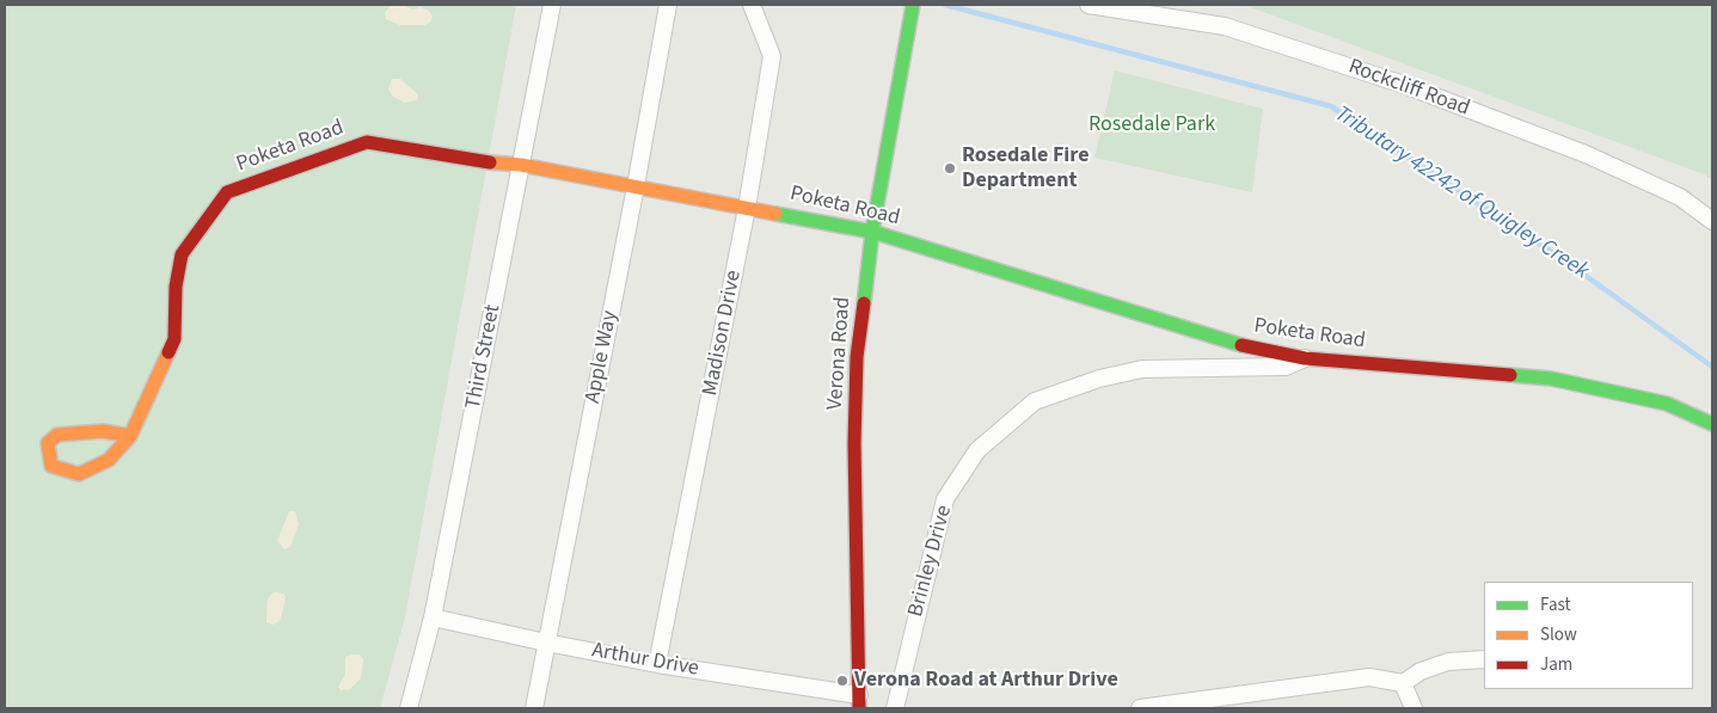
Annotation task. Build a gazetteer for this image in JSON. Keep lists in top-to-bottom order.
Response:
{
  "streets": {
    "street": [
      "Rockcliff Road",
      "Poketa Road",
      "Madison Drive",
      "Verona Road",
      "Third Street",
      "Apple Way",
      "Brinley Drive",
      "Arthur Drive"
    ]
  },
  "crossings": [
    ["Poketa Road", "Madison Drive"],
    ["Poketa Road", "Verona Road"],
    ["Poketa Road", "Third Street"],
    ["Poketa Road", "Apple Way"],
    ["Poketa Road", "Brinley Drive"],
    ["Madison Drive", "Arthur Drive"],
    ["Verona Road", "Arthur Drive"],
    ["Third Street", "Arthur Drive"],
    ["Apple Way", "Arthur Drive"]
  ],
  "water": ["Tributary 42242 of Quigley Creek"],
  "parks": ["Rosedale Park"],
  "places": ["Rosedale Fire Department", "Verona Road at Arthur Drive"],
  "legend": ["Fast", "Slow", "Jam"]
}
